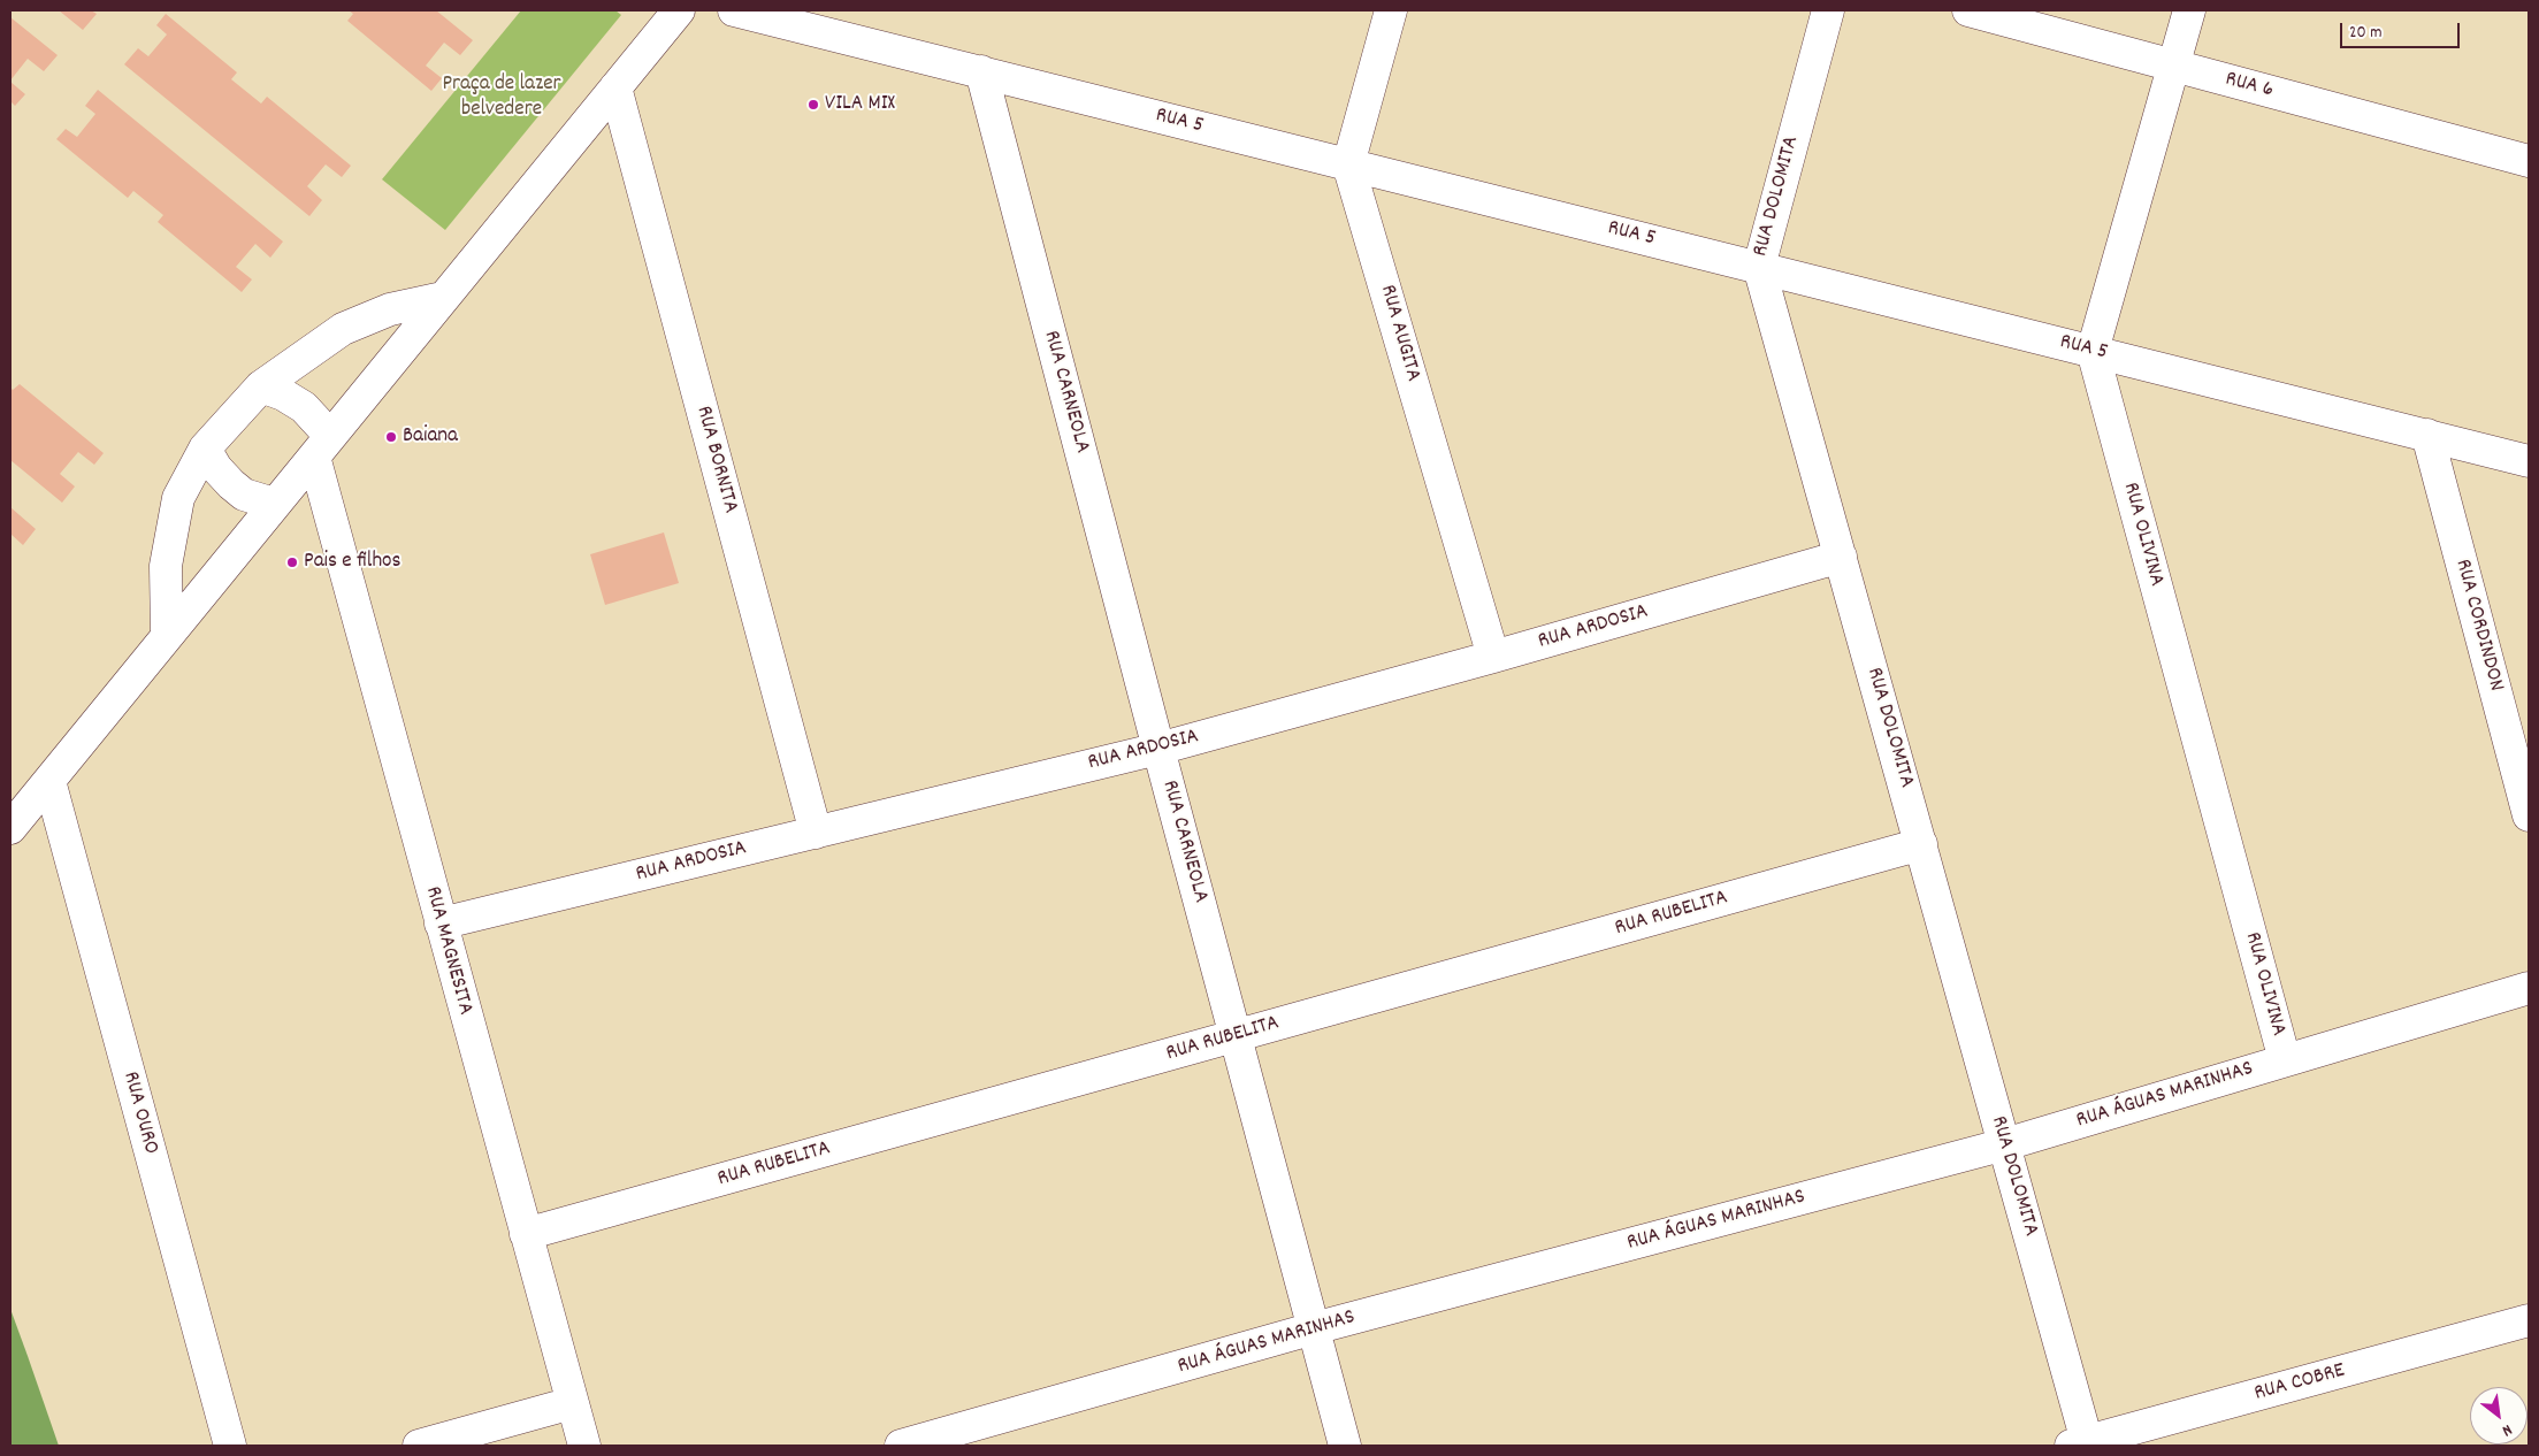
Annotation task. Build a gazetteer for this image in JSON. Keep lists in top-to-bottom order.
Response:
{
  "streets": {
    "street": [
      "RUA 6",
      "RUA 5",
      "RUA DOLOMITA",
      "RUA AUGITA",
      "RUA CARNEOLA",
      "RUA BORNITA",
      "RUA OLIVINA",
      "RUA CORDINDON",
      "RUA ARDOSIA",
      "RUA RUBELITA",
      "RUA MAGNESITA",
      "RUA ÁGUAS MARINHAS",
      "RUA OURO",
      "RUA COBRE"
    ]
  },
  "crossings": [
    ["RUA 5", "RUA DOLOMITA"],
    ["RUA 5", "RUA AUGITA"],
    ["RUA 5", "RUA CARNEOLA"],
    ["RUA 5", "RUA OLIVINA"],
    ["RUA 5", "RUA CORDINDON"],
    ["RUA DOLOMITA", "RUA ARDOSIA"],
    ["RUA DOLOMITA", "RUA RUBELITA"],
    ["RUA DOLOMITA", "RUA ÁGUAS MARINHAS"],
    ["RUA DOLOMITA", "RUA COBRE"],
    ["RUA AUGITA", "RUA ARDOSIA"],
    ["RUA CARNEOLA", "RUA ARDOSIA"],
    ["RUA CARNEOLA", "RUA RUBELITA"],
    ["RUA CARNEOLA", "RUA ÁGUAS MARINHAS"],
    ["RUA BORNITA", "RUA ARDOSIA"],
    ["RUA OLIVINA", "RUA ÁGUAS MARINHAS"],
    ["RUA ARDOSIA", "RUA MAGNESITA"],
    ["RUA RUBELITA", "RUA MAGNESITA"]
  ],
  "parks": ["Praça de lazer belvedere"],
  "places": ["VILA MIX", "Baiana", "Pais e filhos"],
  "scale_bar": "20 m",
  "north": "bottom right"
}
